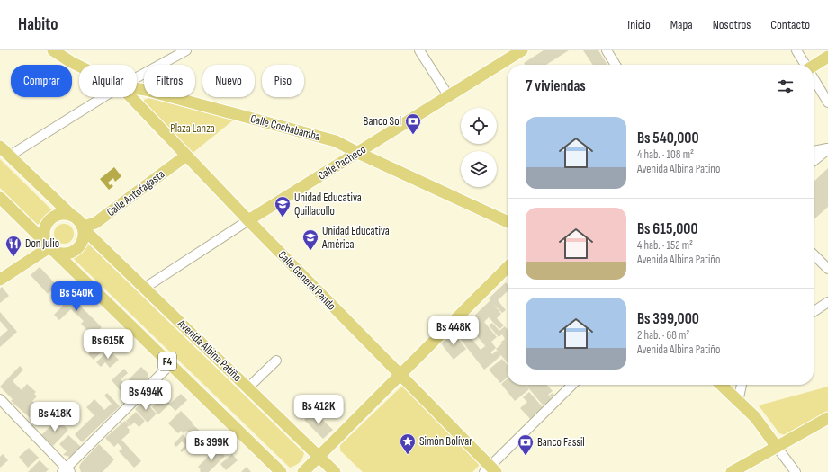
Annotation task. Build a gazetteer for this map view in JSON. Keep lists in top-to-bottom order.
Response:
{
  "streets": {
    "main road": [
      "Calle Cochabamba",
      "Calle Pacheco",
      "Calle Antofagasta",
      "Calle General Pando",
      "Avenida Albina Patiño",
      "F4"
    ]
  },
  "crossings": [
    ["Calle Cochabamba", "Calle Pacheco"],
    ["Calle Pacheco", "Calle General Pando"],
    ["Calle Pacheco", "Avenida Albina Patiño"],
    ["Calle Antofagasta", "Calle General Pando"],
    ["Calle Antofagasta", "Avenida Albina Patiño"],
    ["Calle Antofagasta", "F4"],
    ["Avenida Albina Patiño", "F4"]
  ],
  "parks": ["Plaza Lanza"],
  "places": {
    "bank": ["Banco Sol", "Banco Fassil"],
    "school or university": ["Unidad Educativa Quillacollo", "Unidad Educativa América"],
    "restaurant": ["Don Julio"],
    "place": ["Simón Bolívar"]
  },
  "page": {
    "header": "Habito",
    "nav": [
      "Inicio",
      "Mapa",
      "Nosotros",
      "Contacto"
    ],
    "chip": [
      "Comprar",
      "Alquilar",
      "Filtros",
      "Nuevo",
      "Piso"
    ],
    "heading": "7 viviendas",
    "list": [
      {
        "name": "Bs 540,000",
        "note": "4 hab. · 108 m² · Avenida Albina Patiño"
      },
      {
        "name": "Bs 615,000",
        "note": "4 hab. · 152 m² · Avenida Albina Patiño"
      },
      {
        "name": "Bs 399,000",
        "note": "2 hab. · 68 m² · Avenida Albina Patiño"
      }
    ],
    "price": [
      "Bs 540K",
      "Bs 448K",
      "Bs 615K",
      "Bs 494K",
      "Bs 412K",
      "Bs 418K",
      "Bs 399K"
    ]
  }
}
